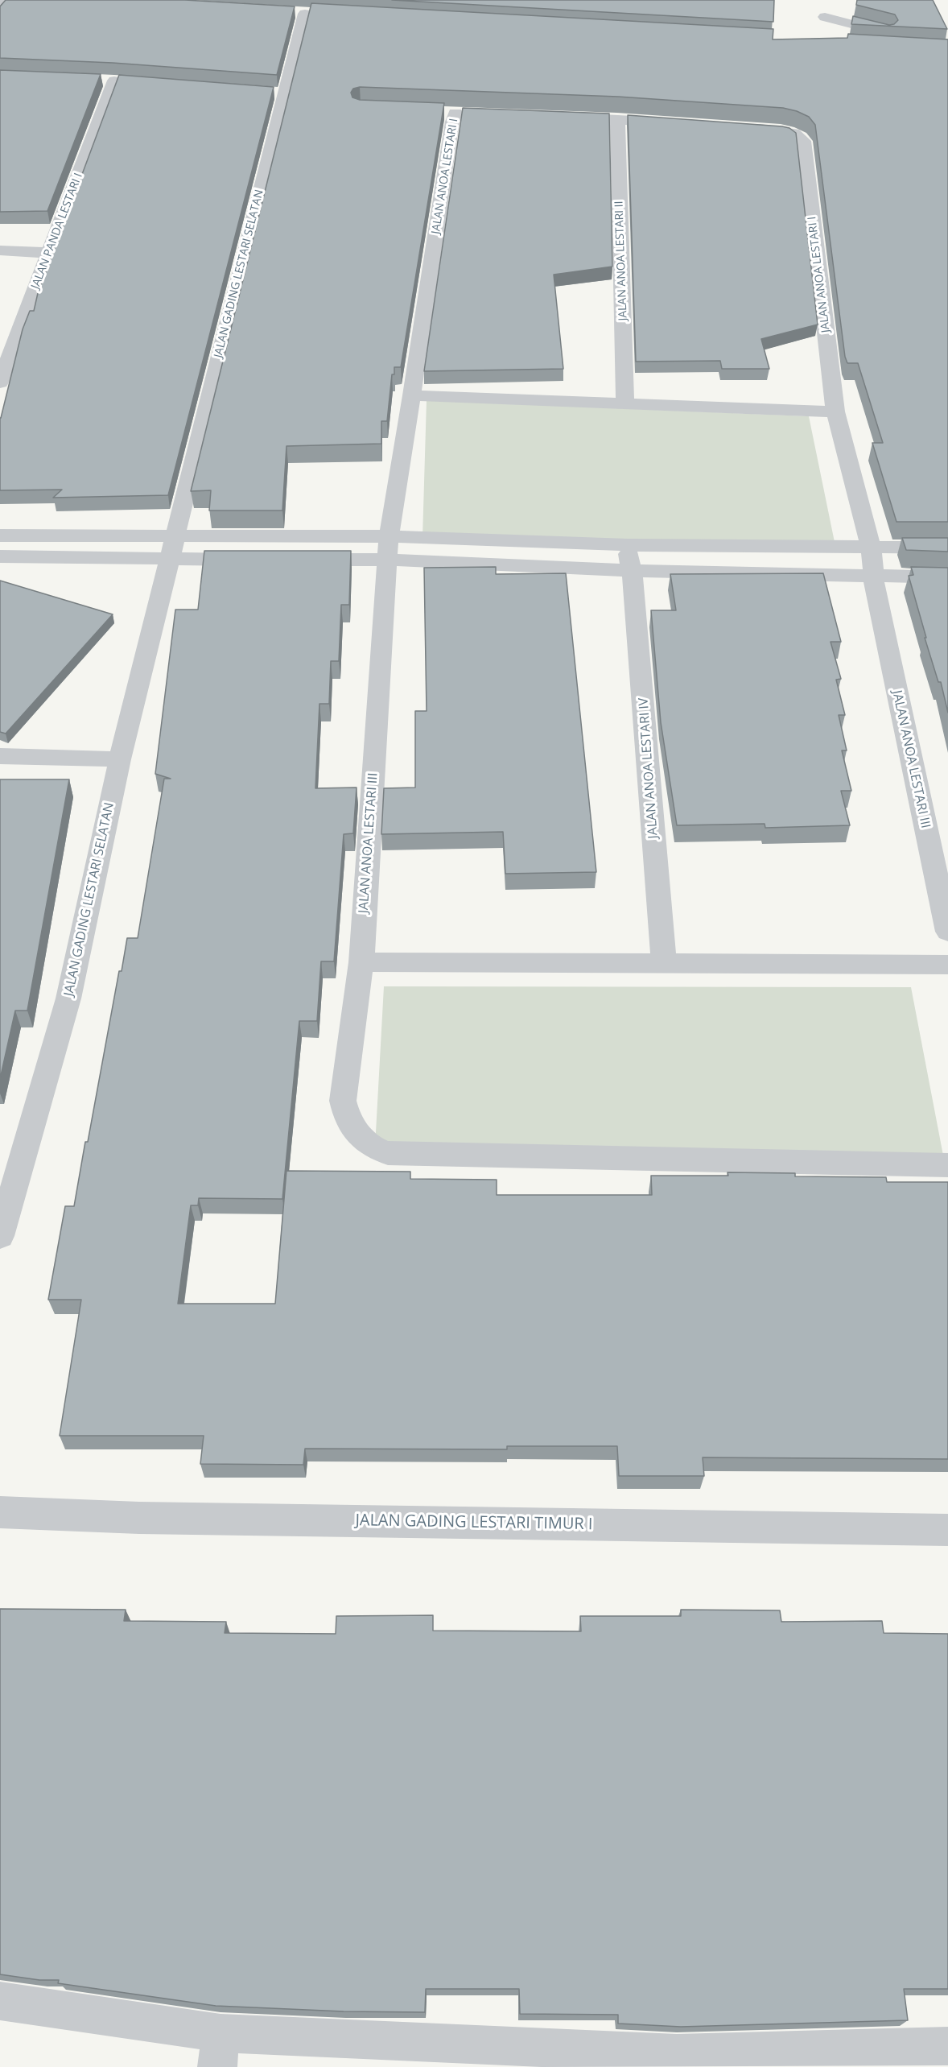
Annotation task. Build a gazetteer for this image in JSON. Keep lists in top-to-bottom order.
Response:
{
  "streets": {
    "street": [
      "JALAN ANOA LESTARI I",
      "JALAN PANDA LESTARI I",
      "JALAN ANOA LESTARI II",
      "JALAN GADING LESTARI SELATAN",
      "JALAN ANOA LESTARI III",
      "JALAN ANOA LESTARI IV",
      "JALAN GADING LESTARI TIMUR I"
    ]
  },
  "crossings": [
    ["JALAN ANOA LESTARI I", "JALAN ANOA LESTARI III"]
  ]
}
